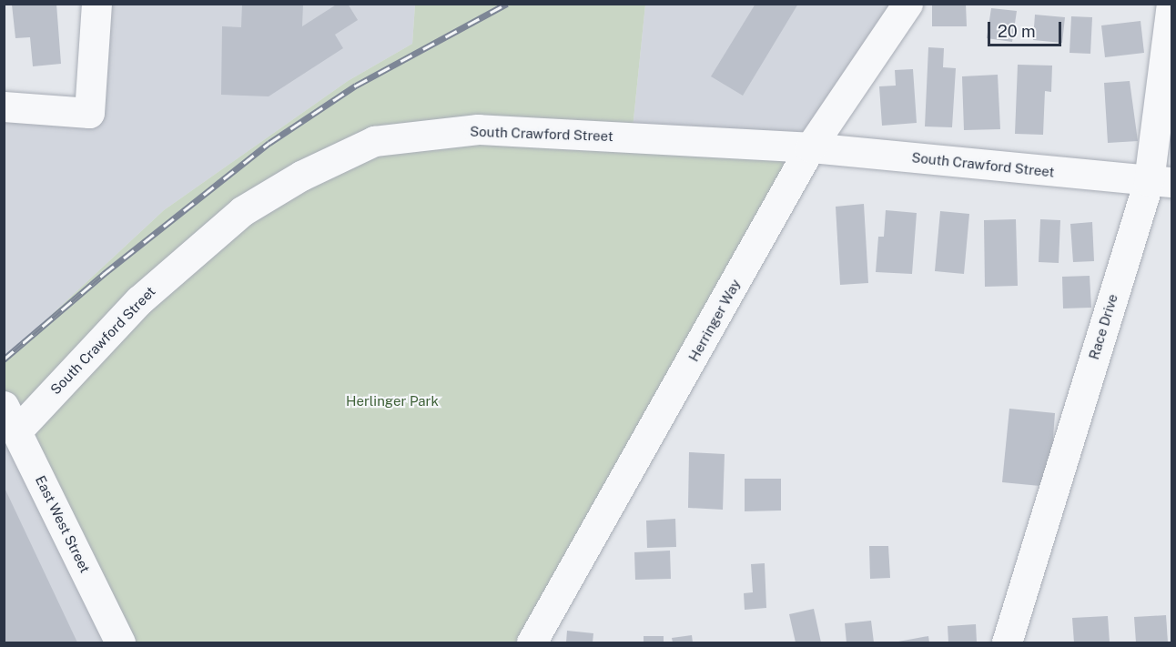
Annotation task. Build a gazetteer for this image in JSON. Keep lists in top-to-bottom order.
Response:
{
  "streets": {
    "street": [
      "South Crawford Street",
      "Herringer Way",
      "Race Drive",
      "East West Street"
    ]
  },
  "crossings": [
    ["South Crawford Street", "Herringer Way"],
    ["South Crawford Street", "Race Drive"],
    ["South Crawford Street", "East West Street"]
  ],
  "parks": ["Herlinger Park"],
  "scale_bar": "20 m"
}
